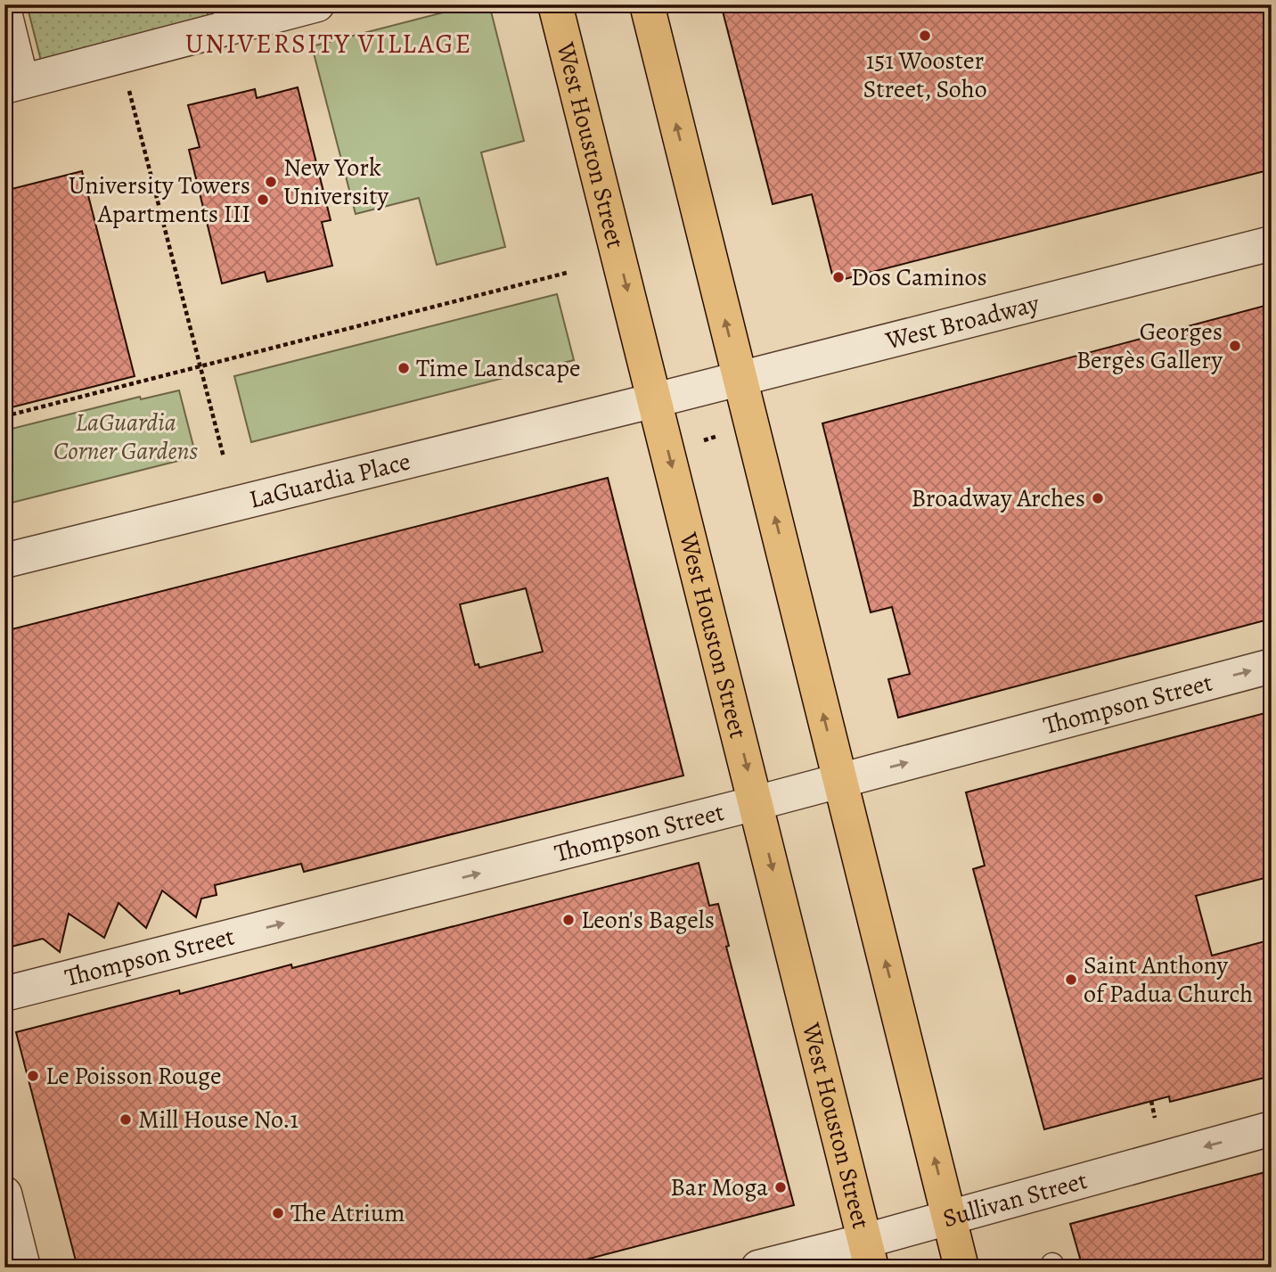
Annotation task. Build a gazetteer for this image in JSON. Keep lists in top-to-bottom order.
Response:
{
  "streets": {
    "main road": ["West Houston Street"],
    "street": [
      "West Broadway",
      "LaGuardia Place",
      "Thompson Street",
      "Sullivan Street"
    ]
  },
  "crossings": [
    ["West Houston Street", "West Broadway"],
    ["West Houston Street", "LaGuardia Place"],
    ["West Houston Street", "Thompson Street"],
    ["West Houston Street", "Sullivan Street"],
    ["West Broadway", "LaGuardia Place"]
  ],
  "one_way": ["Thompson Street", "Sullivan Street"],
  "districts": ["UNIVERSITY VILLAGE"],
  "parks": ["LaGuardia Corner Gardens"],
  "places": [
    "151 Wooster Street, Soho",
    "New York University",
    "University Towers Apartments III",
    "Dos Caminos",
    "Georges Bergès Gallery",
    "Time Landscape",
    "Broadway Arches",
    "Leon's Bagels",
    "Saint Anthony of Padua Church",
    "Le Poisson Rouge",
    "Mill House No.1",
    "Bar Moga",
    "The Atrium"
  ]
}
